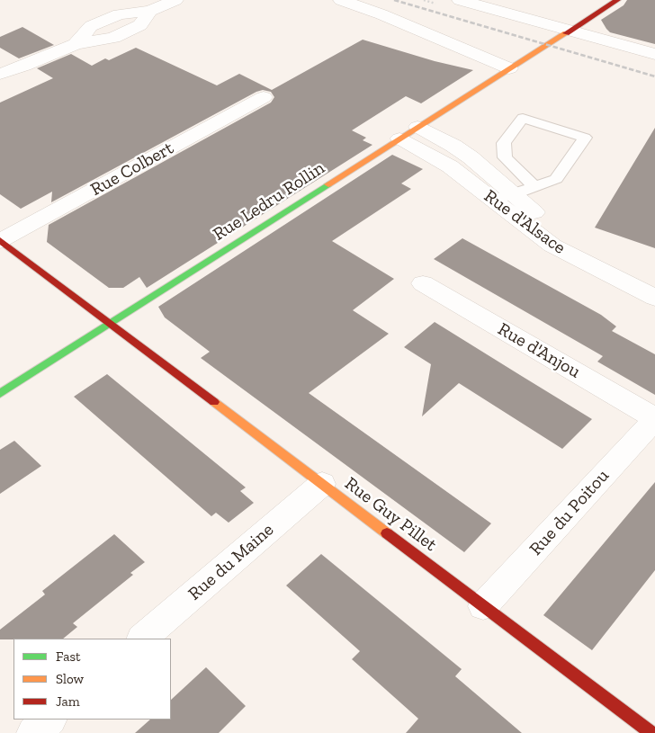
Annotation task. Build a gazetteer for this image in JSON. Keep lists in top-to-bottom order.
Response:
{
  "streets": {
    "street": [
      "Rue Colbert",
      "Rue Ledru Rollin",
      "Rue d'Alsace",
      "Rue d'Anjou",
      "Rue du Poitou",
      "Rue Guy Pillet",
      "Rue du Maine"
    ]
  },
  "crossings": [
    ["Rue Colbert", "Rue Guy Pillet"],
    ["Rue Ledru Rollin", "Rue d'Alsace"],
    ["Rue Ledru Rollin", "Rue Guy Pillet"],
    ["Rue d'Anjou", "Rue du Poitou"],
    ["Rue du Poitou", "Rue Guy Pillet"],
    ["Rue Guy Pillet", "Rue du Maine"]
  ],
  "legend": ["Fast", "Slow", "Jam"]
}
